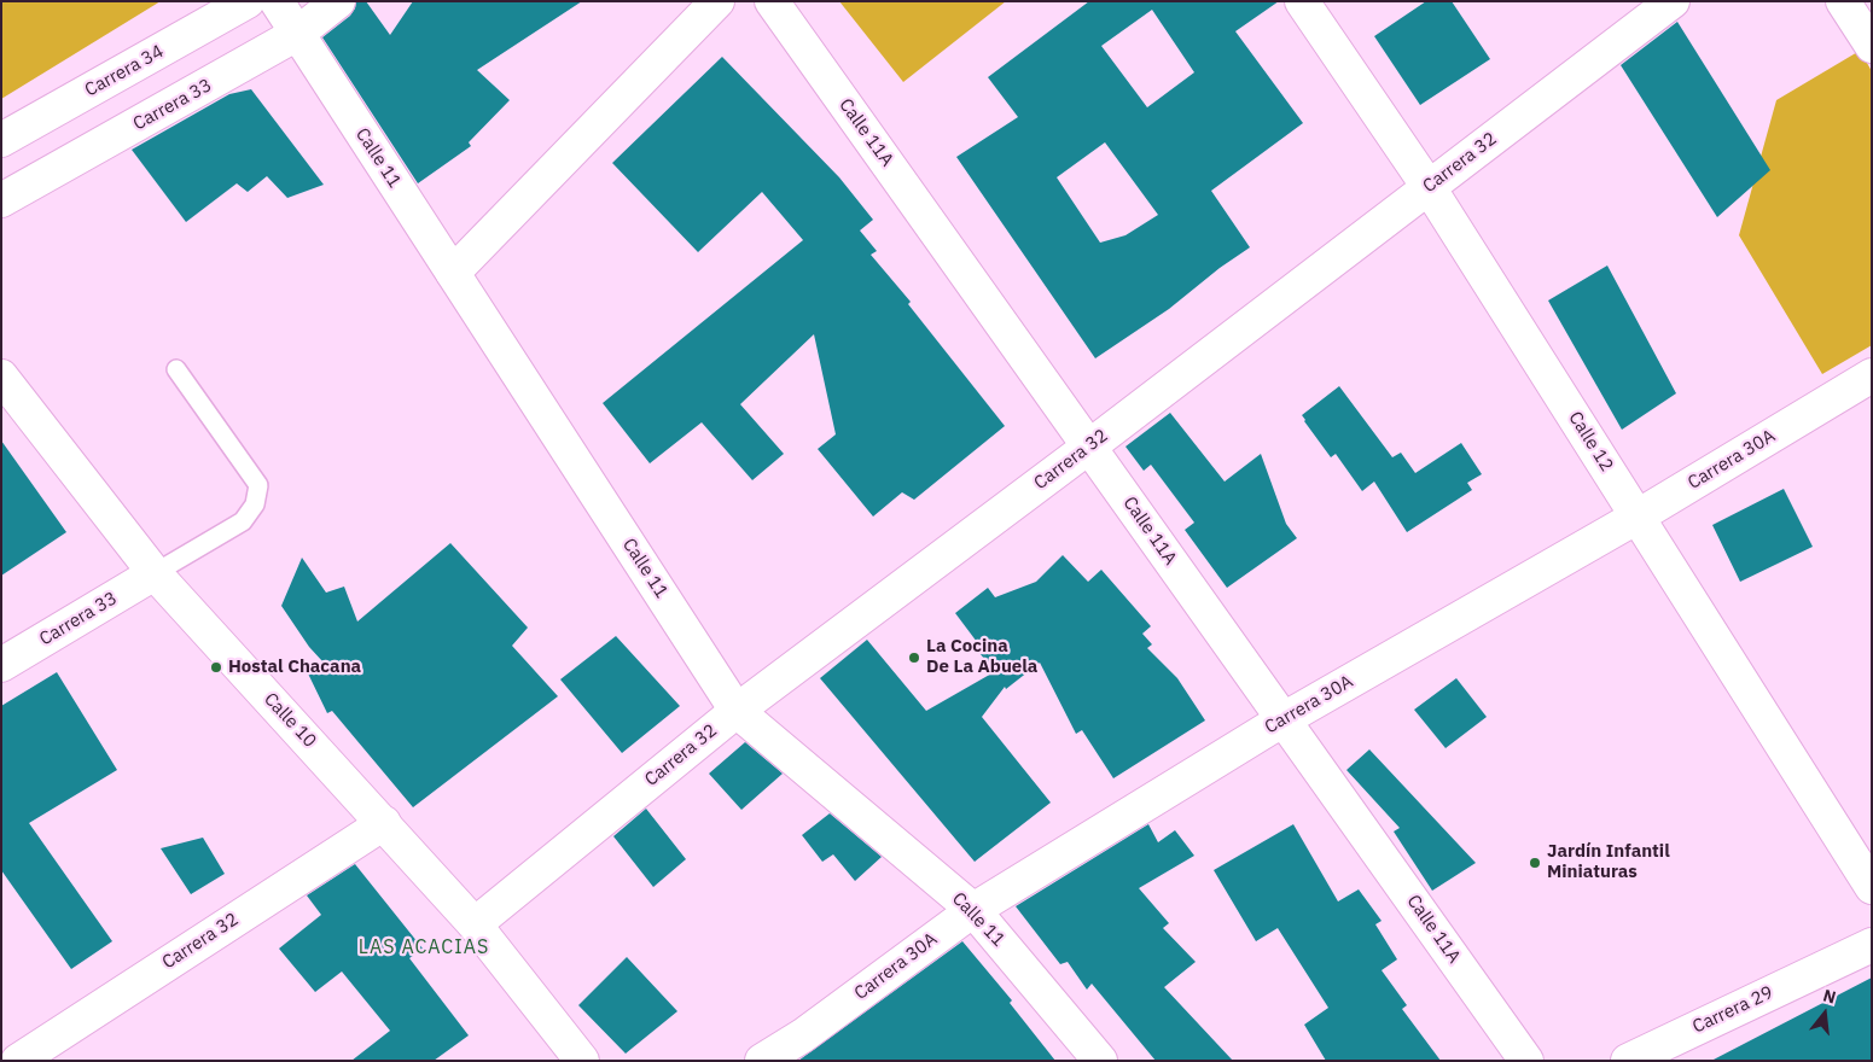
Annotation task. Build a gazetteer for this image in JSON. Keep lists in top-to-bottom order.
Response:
{
  "streets": {
    "street": [
      "Carrera 34",
      "Carrera 33",
      "Calle 11A",
      "Calle 11",
      "Carrera 32",
      "Calle 12",
      "Carrera 30A",
      "Calle 10",
      "Carrera 29"
    ]
  },
  "crossings": [
    ["Carrera 33", "Calle 11"],
    ["Carrera 33", "Calle 10"],
    ["Calle 11A", "Carrera 32"],
    ["Calle 11A", "Carrera 30A"],
    ["Calle 11", "Carrera 32"],
    ["Calle 11", "Carrera 30A"],
    ["Carrera 32", "Calle 12"],
    ["Carrera 32", "Calle 10"],
    ["Calle 12", "Carrera 30A"]
  ],
  "districts": ["LAS ACACIAS"],
  "places": ["La Cocina De La Abuela", "Hostal Chacana", "Jardín Infantil Miniaturas"],
  "north": "top"
}
